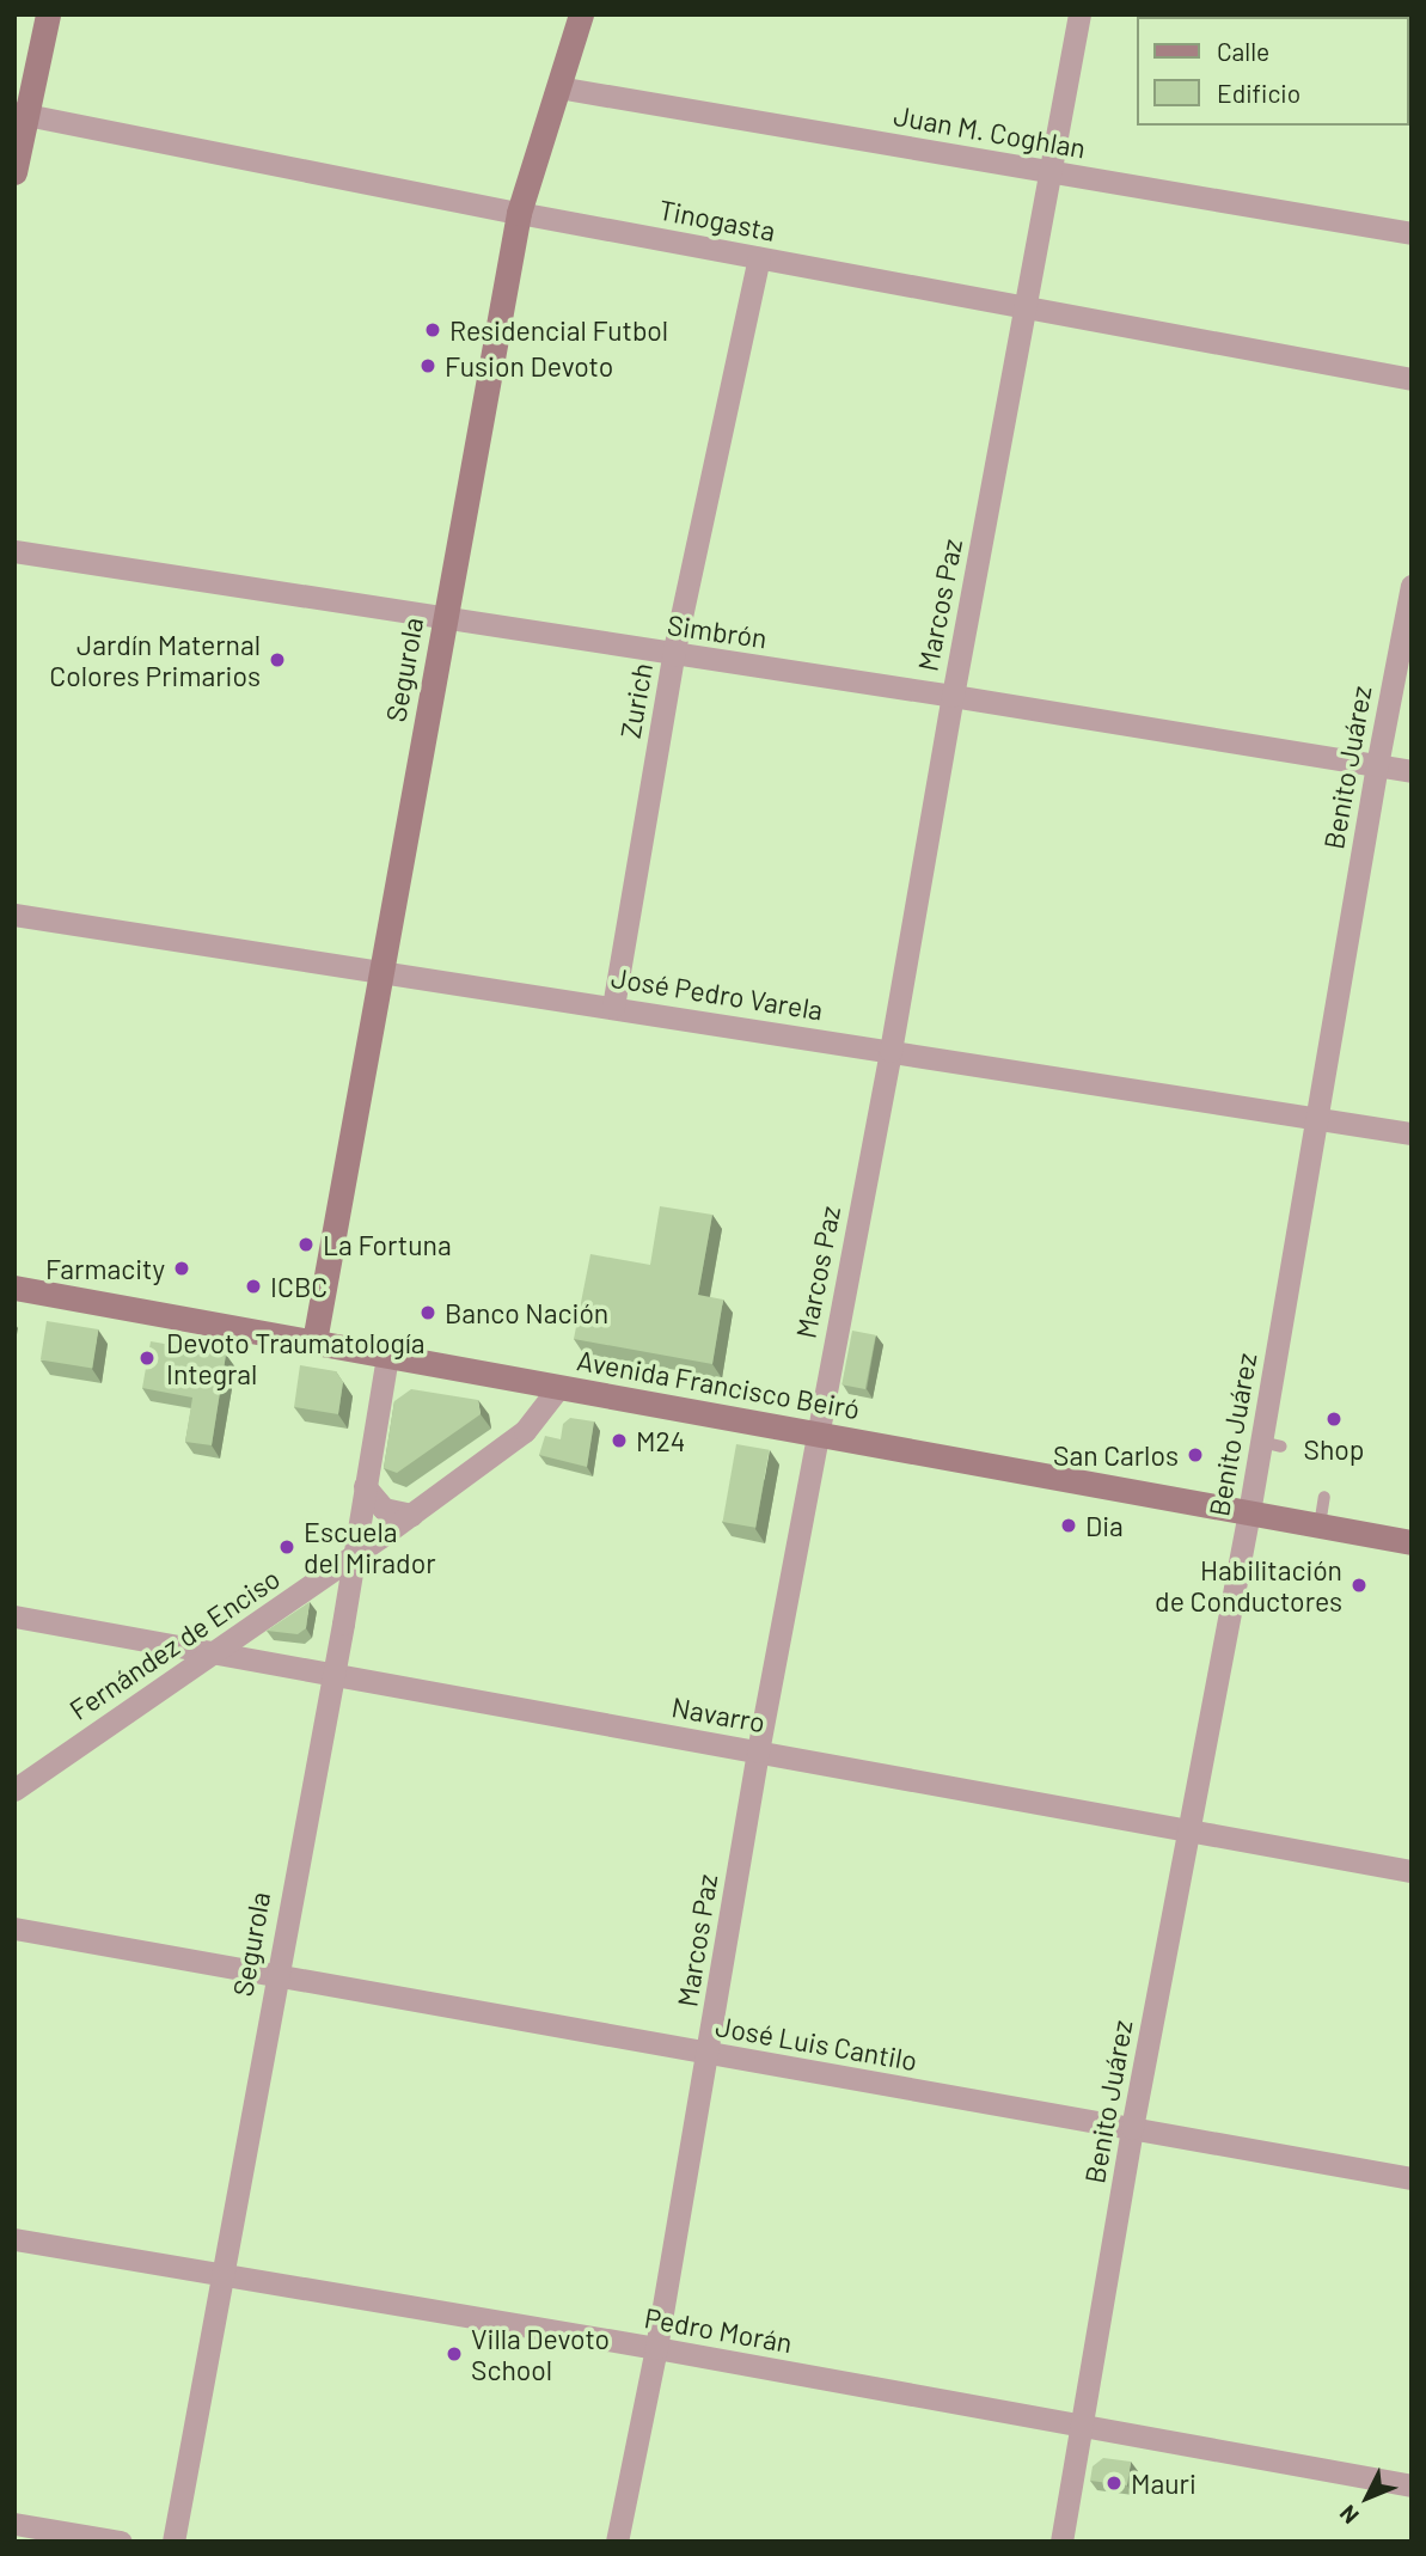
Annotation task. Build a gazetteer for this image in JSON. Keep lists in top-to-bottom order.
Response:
{
  "streets": {
    "street": [
      "Juan M. Coghlan",
      "Tinogasta",
      "Marcos Paz",
      "Simbrón",
      "Segurola",
      "Zurich",
      "Benito Juárez",
      "José Pedro Varela",
      "Avenida Francisco Beiró",
      "Fernández de Enciso",
      "Navarro",
      "José Luis Cantilo",
      "Pedro Morán"
    ]
  },
  "crossings": [
    ["Juan M. Coghlan", "Marcos Paz"],
    ["Juan M. Coghlan", "Segurola"],
    ["Tinogasta", "Marcos Paz"],
    ["Tinogasta", "Segurola"],
    ["Tinogasta", "Zurich"],
    ["Marcos Paz", "Simbrón"],
    ["Marcos Paz", "José Pedro Varela"],
    ["Marcos Paz", "Avenida Francisco Beiró"],
    ["Marcos Paz", "Navarro"],
    ["Marcos Paz", "José Luis Cantilo"],
    ["Marcos Paz", "Pedro Morán"],
    ["Simbrón", "Segurola"],
    ["Simbrón", "Zurich"],
    ["Simbrón", "Benito Juárez"],
    ["Segurola", "José Pedro Varela"],
    ["Segurola", "Avenida Francisco Beiró"],
    ["Segurola", "Fernández de Enciso"],
    ["Segurola", "Navarro"],
    ["Segurola", "José Luis Cantilo"],
    ["Segurola", "Pedro Morán"],
    ["Zurich", "José Pedro Varela"],
    ["Benito Juárez", "José Pedro Varela"],
    ["Benito Juárez", "Avenida Francisco Beiró"],
    ["Benito Juárez", "Navarro"],
    ["Benito Juárez", "José Luis Cantilo"],
    ["Benito Juárez", "Pedro Morán"],
    ["Avenida Francisco Beiró", "Fernández de Enciso"],
    ["Fernández de Enciso", "Navarro"]
  ],
  "places": [
    "Residencial Futbol",
    "Fusion Devoto",
    "Jardín Maternal Colores Primarios",
    "La Fortuna",
    "Farmacity",
    "ICBC",
    "Banco Nación",
    "Devoto Traumatología Integral",
    "Shop",
    "M24",
    "San Carlos",
    "Dia",
    "Escuela del Mirador",
    "Habilitación de Conductores",
    "Villa Devoto School",
    "Mauri"
  ],
  "legend": ["Calle", "Edificio"],
  "north": "bottom left"
}
